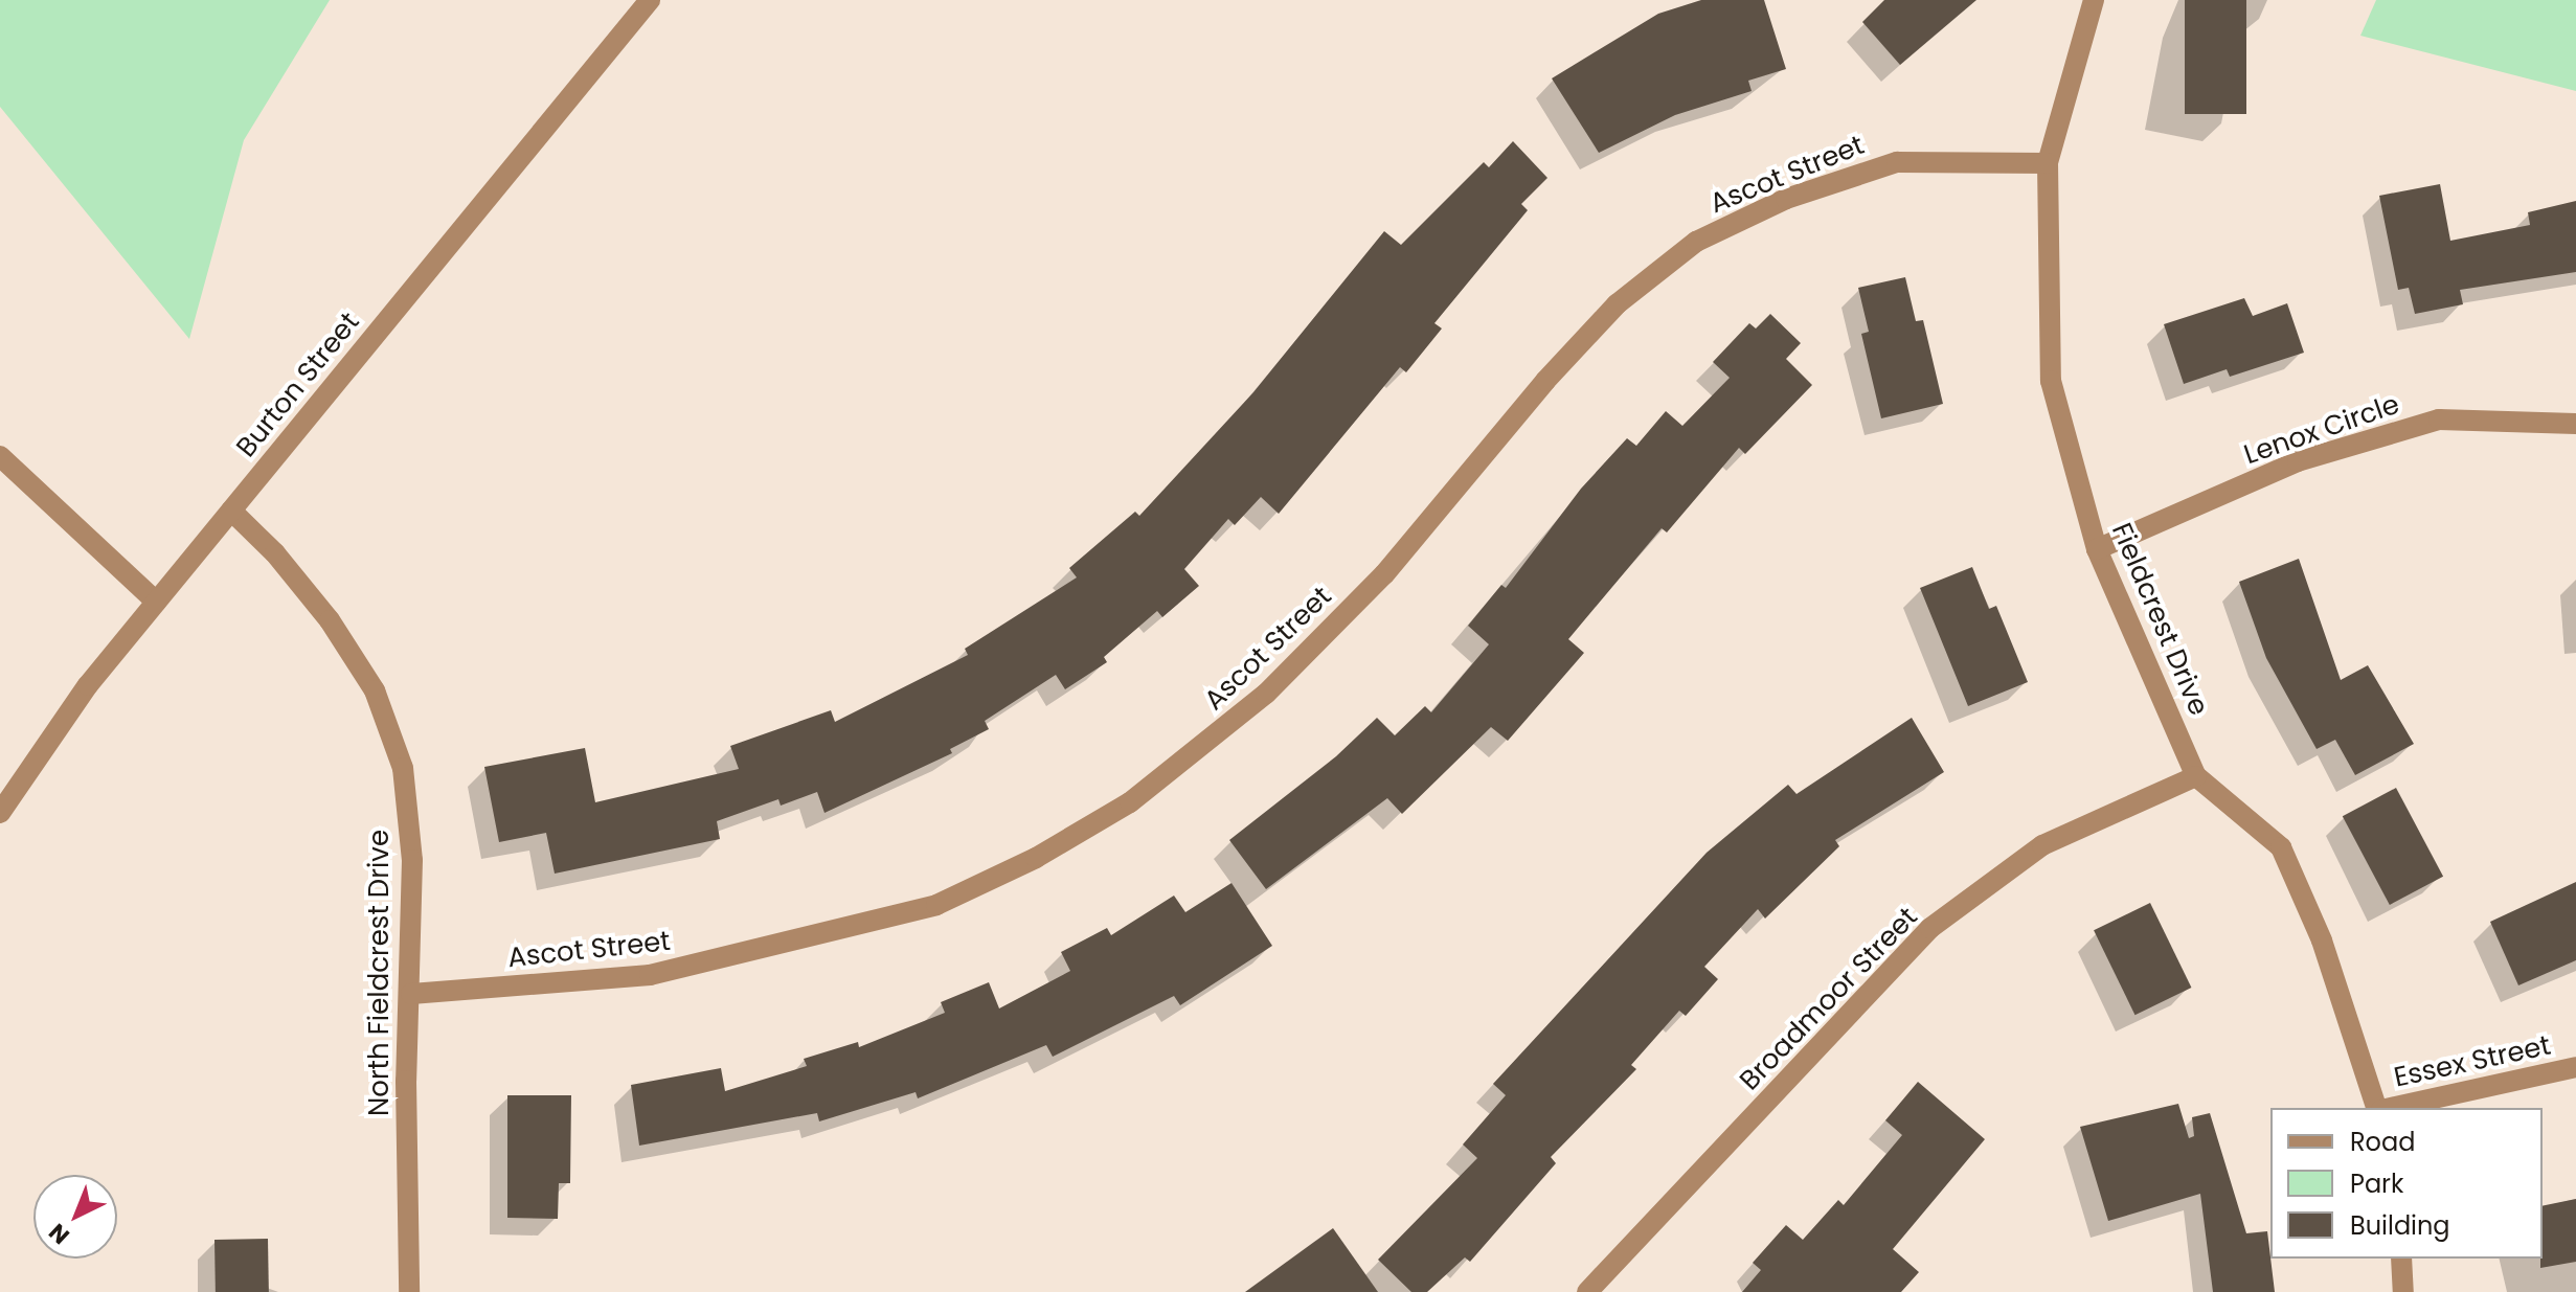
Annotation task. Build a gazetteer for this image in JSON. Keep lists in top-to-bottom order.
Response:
{
  "streets": {
    "street": [
      "Ascot Street",
      "Burton Street",
      "Lenox Circle",
      "Fieldcrest Drive",
      "North Fieldcrest Drive",
      "Broadmoor Street",
      "Essex Street"
    ]
  },
  "crossings": [
    ["Ascot Street", "Fieldcrest Drive"],
    ["Ascot Street", "North Fieldcrest Drive"],
    ["Burton Street", "North Fieldcrest Drive"],
    ["Lenox Circle", "Fieldcrest Drive"],
    ["Fieldcrest Drive", "Broadmoor Street"]
  ],
  "legend": ["Road", "Park", "Building"],
  "north": "bottom left"
}
